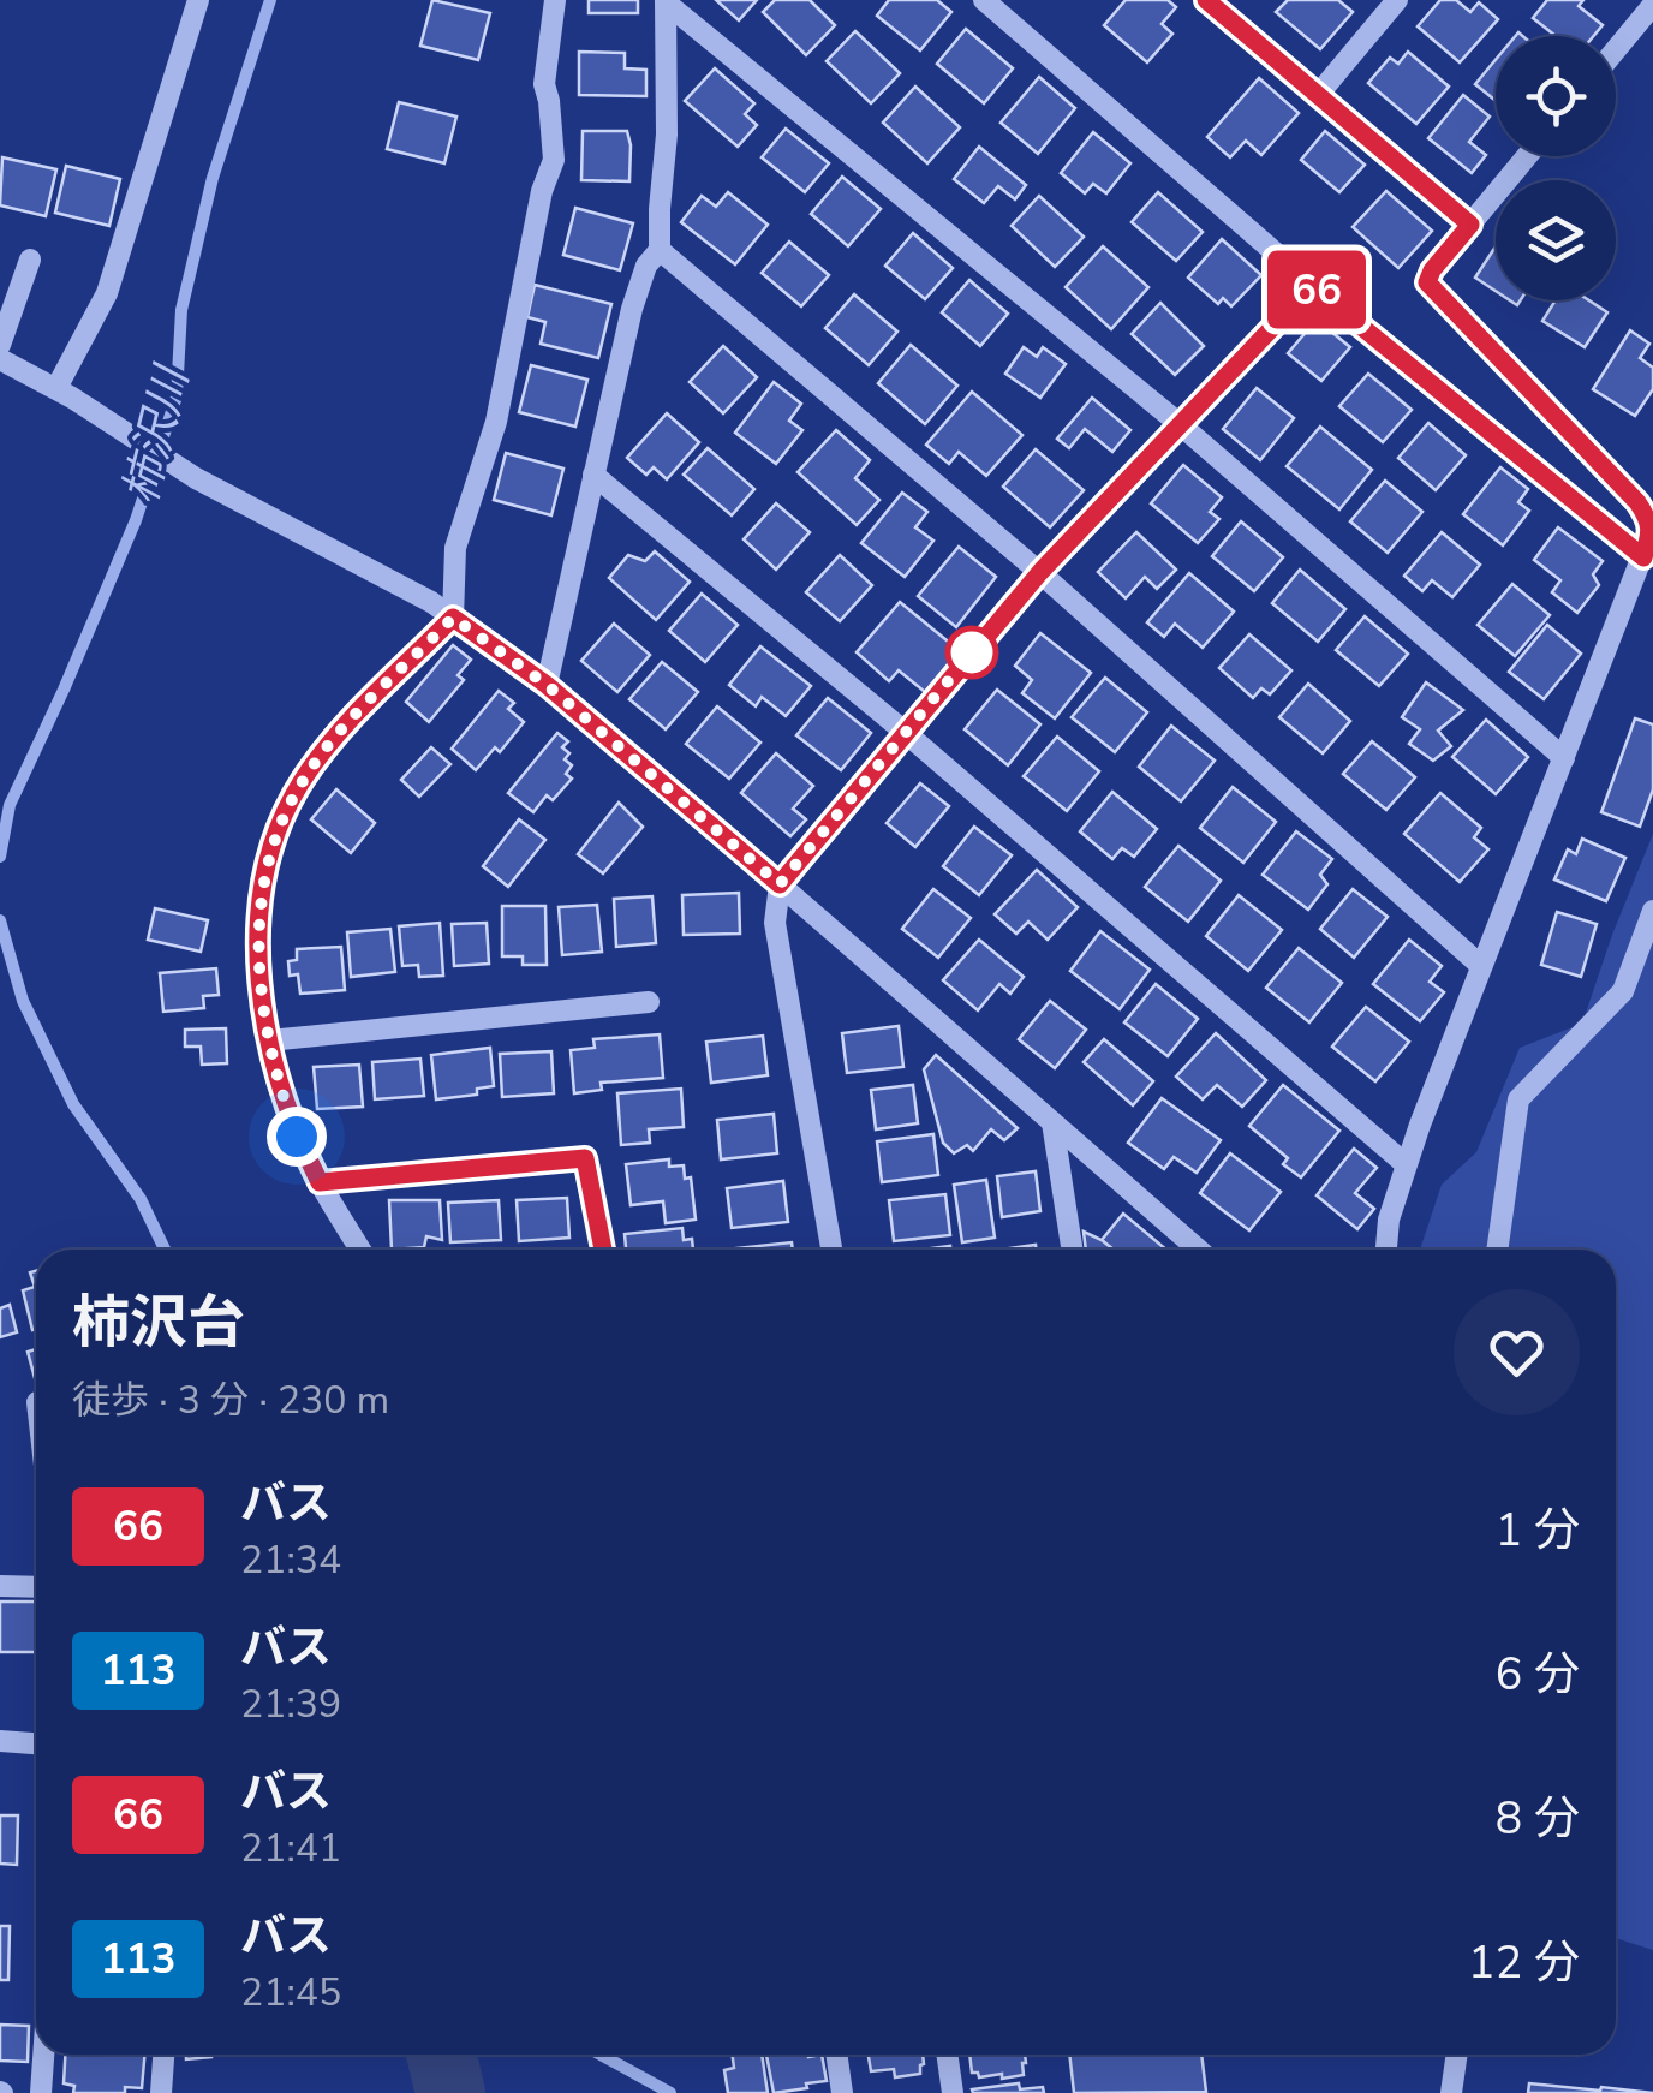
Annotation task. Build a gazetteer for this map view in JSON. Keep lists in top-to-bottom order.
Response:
{
  "water": ["柿沢川"],
  "lines": ["bus line 66"],
  "page": {
    "on_map": "66",
    "heading": ["柿沢台", "徒歩 · 3 分 · 230 m"],
    "list": [
      {
        "mark": "66",
        "name": "バス",
        "note": "21:34",
        "value": "1 分"
      },
      {
        "mark": "113",
        "name": "バス",
        "note": "21:39",
        "value": "6 分"
      },
      {
        "mark": "66",
        "name": "バス",
        "note": "21:41",
        "value": "8 分"
      },
      {
        "mark": "113",
        "name": "バス",
        "note": "21:45",
        "value": "12 分"
      }
    ]
  }
}
